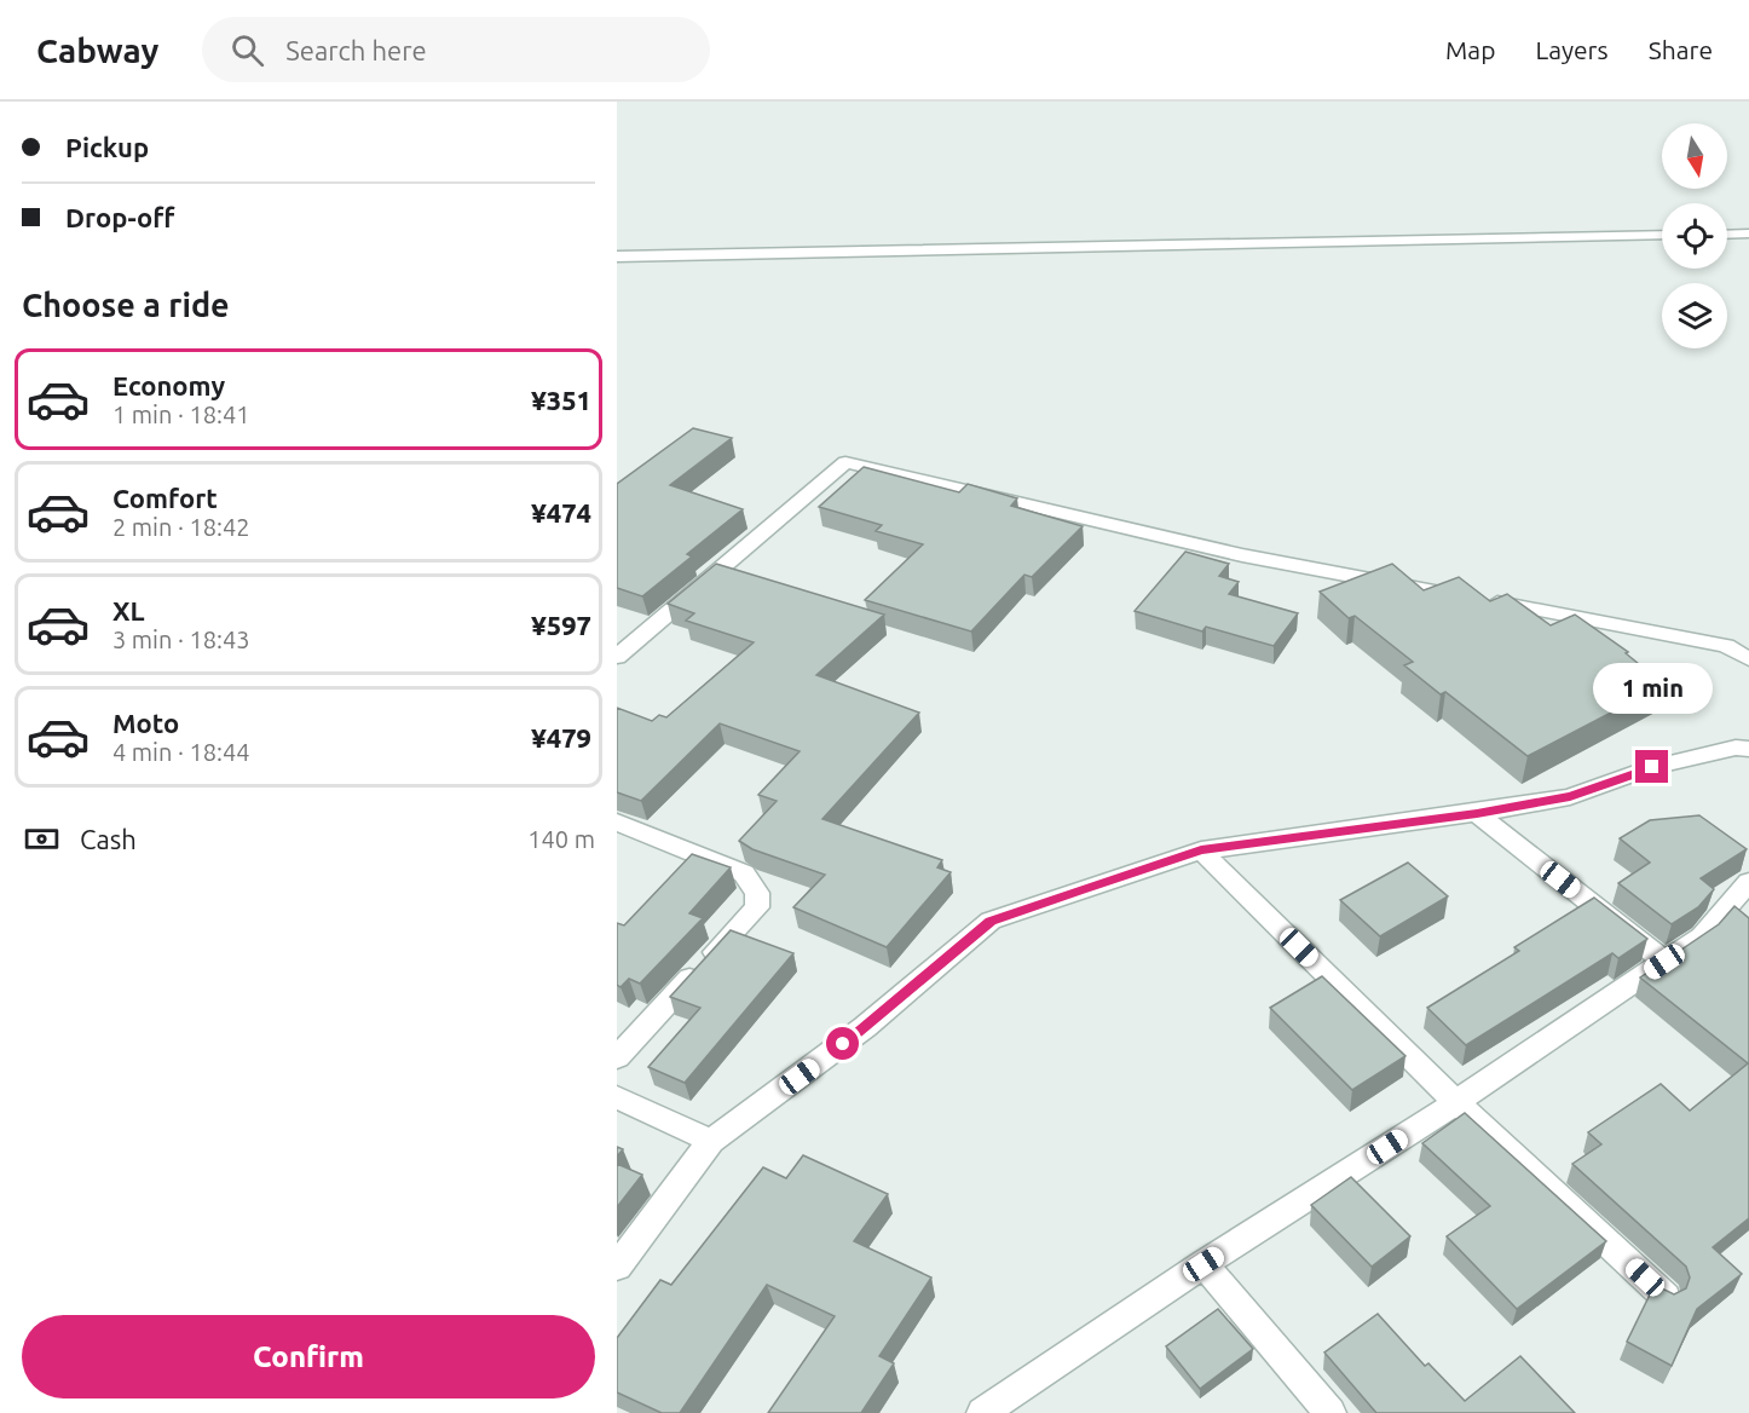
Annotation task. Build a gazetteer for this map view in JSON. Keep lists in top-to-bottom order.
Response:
{
  "north": "bottom",
  "page": {
    "header": "Cabway",
    "search": "Search here",
    "nav": ["Map", "Layers", "Share"],
    "banner": ["Pickup", "Drop-off"],
    "heading": "Choose a ride",
    "list": [
      {
        "name": "Economy",
        "note": "1 min · 18:41",
        "value": "¥351"
      },
      {
        "name": "Comfort",
        "note": "2 min · 18:42",
        "value": "¥474"
      },
      {
        "name": "XL",
        "note": "3 min · 18:43",
        "value": "¥597"
      },
      {
        "name": "Moto",
        "note": "4 min · 18:44",
        "value": "¥479"
      }
    ],
    "bubble": "1 min",
    "pay": ["Cash", "140 m"],
    "buttons": "Confirm"
  }
}
